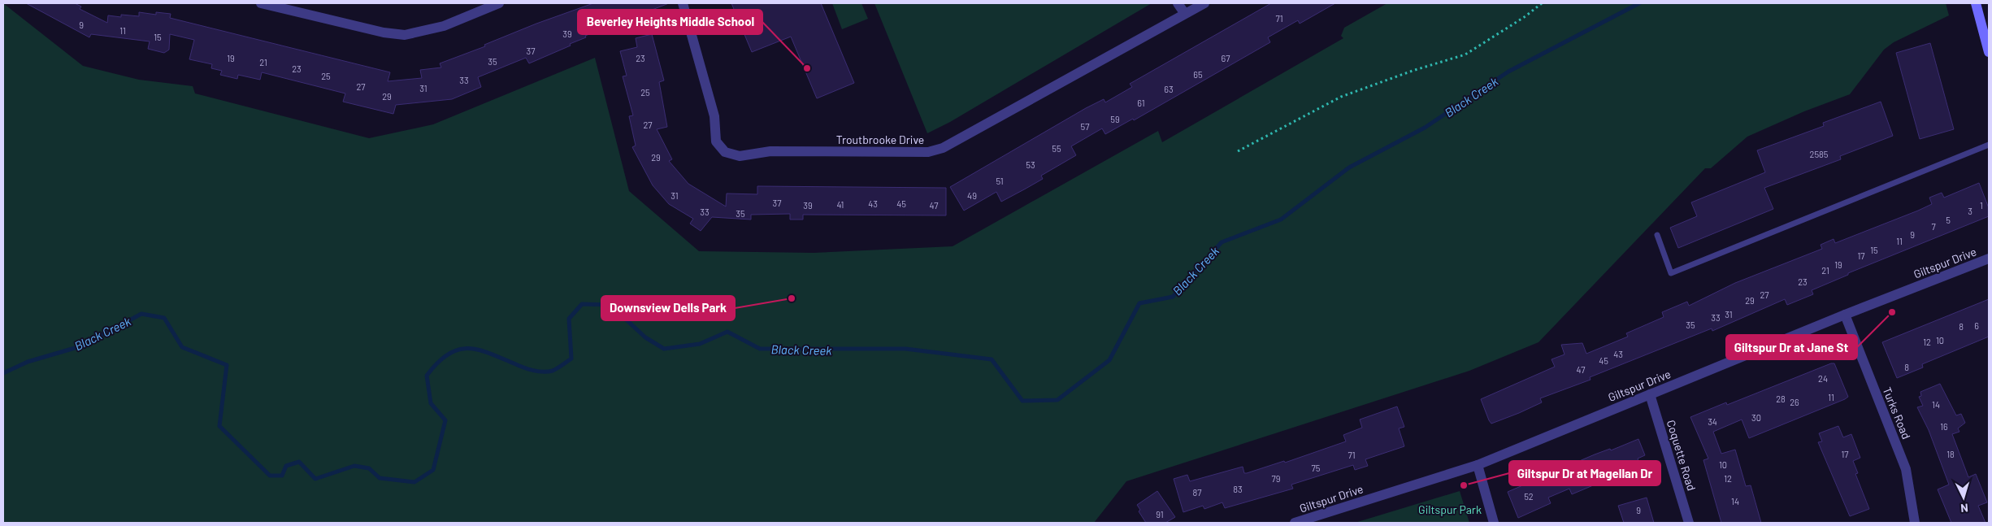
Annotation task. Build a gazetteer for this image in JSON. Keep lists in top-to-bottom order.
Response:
{
  "streets": {
    "street": [
      "Troutbrooke Drive",
      "Giltspur Drive",
      "Turks Road",
      "Coquette Road"
    ]
  },
  "crossings": [
    ["Giltspur Drive", "Turks Road"],
    ["Giltspur Drive", "Coquette Road"]
  ],
  "water": ["Black Creek"],
  "parks": ["Giltspur Park"],
  "places": [
    "Beverley Heights Middle School",
    "Downsview Dells Park",
    "Giltspur Dr at Jane St",
    "Giltspur Dr at Magellan Dr"
  ],
  "house_numbers": [
    "71",
    "9",
    "11",
    "39",
    "15",
    "37",
    "19",
    "23",
    "67",
    "35",
    "21",
    "23",
    "65",
    "25",
    "33",
    "27",
    "31",
    "63",
    "25",
    "29",
    "61",
    "59",
    "27",
    "57",
    "55",
    "2585",
    "29",
    "53",
    "51",
    "31",
    "49",
    "37",
    "43",
    "45",
    "41",
    "39",
    "47",
    "1",
    "3",
    "33",
    "35",
    "5",
    "7",
    "9",
    "11",
    "15",
    "17",
    "19",
    "21",
    "23",
    "27",
    "29",
    "31",
    "33",
    "35",
    "6",
    "8",
    "10",
    "12",
    "43",
    "45",
    "8",
    "47",
    "24",
    "11",
    "28",
    "26",
    "14",
    "30",
    "34",
    "16",
    "17",
    "18",
    "71",
    "10",
    "75",
    "79",
    "12",
    "83",
    "87",
    "52",
    "14",
    "9",
    "91"
  ],
  "north": "bottom"
}
